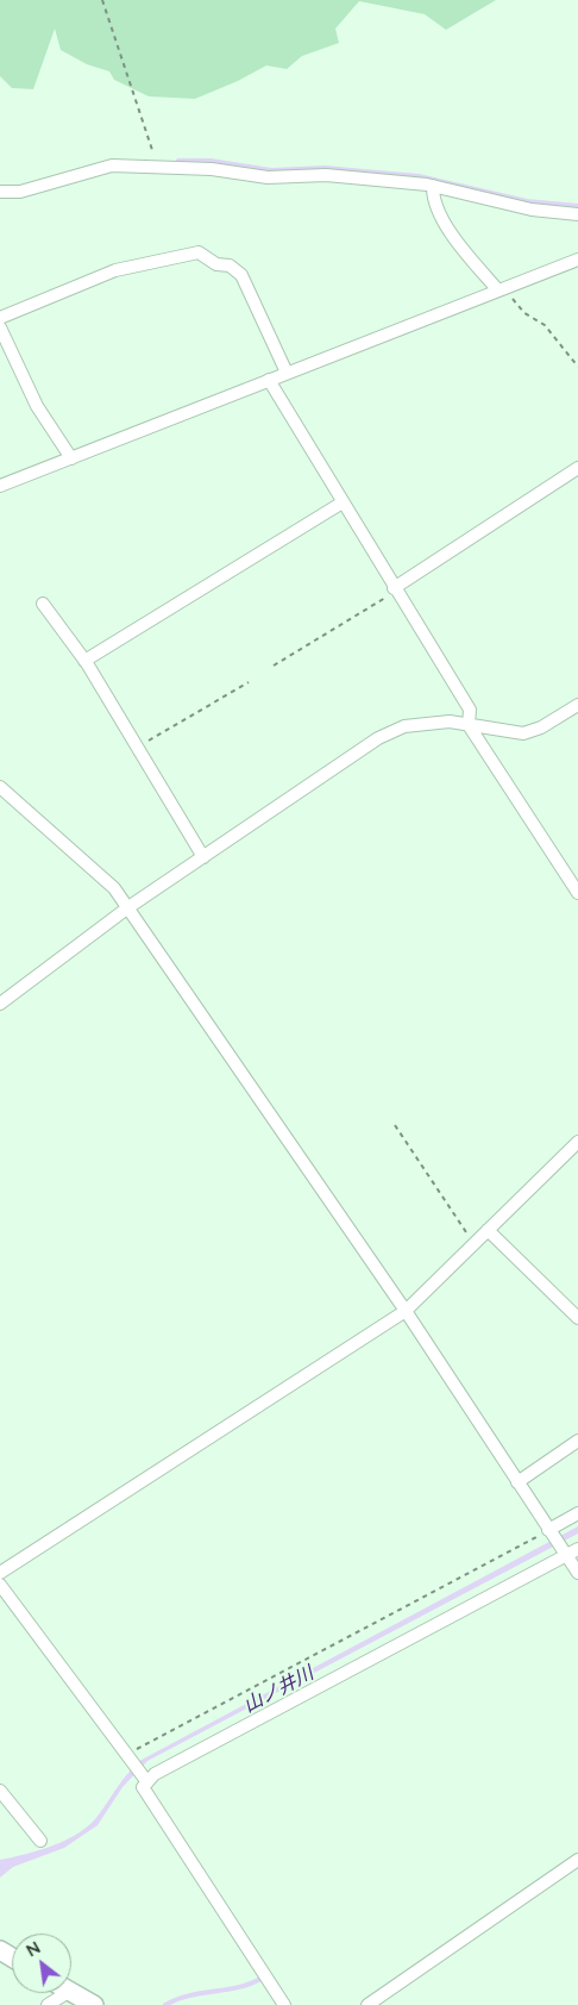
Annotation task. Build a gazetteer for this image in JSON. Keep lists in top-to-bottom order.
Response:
{
  "water": ["山ノ井川"],
  "north": "top left"
}
